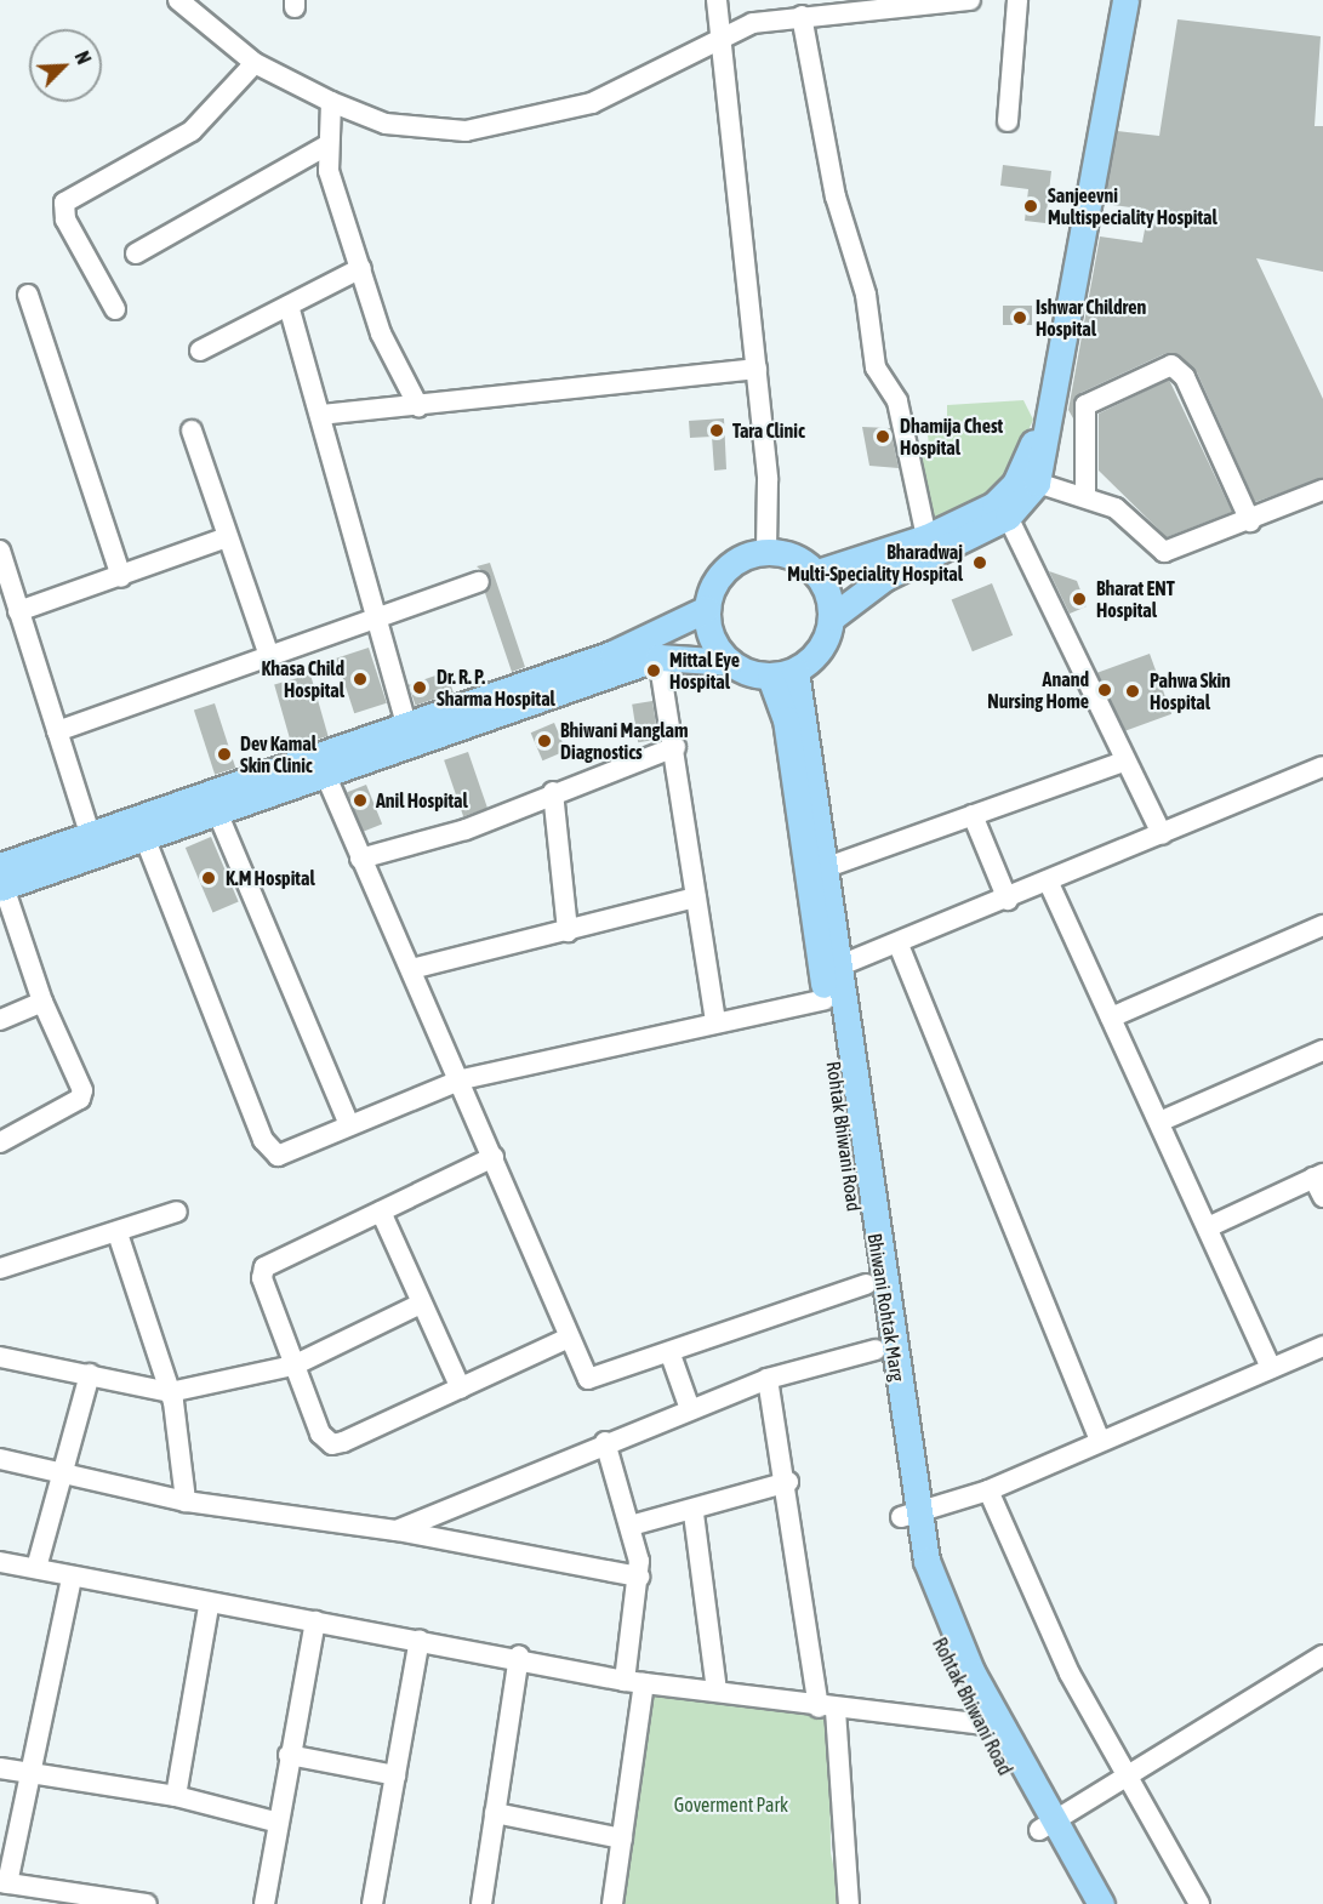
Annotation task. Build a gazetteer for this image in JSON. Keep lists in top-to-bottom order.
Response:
{
  "streets": {
    "main road": ["Rohtak Bhiwani Road", "Bhiwani Rohtak Marg"]
  },
  "crossings": [
    ["Rohtak Bhiwani Road", "Bhiwani Rohtak Marg"]
  ],
  "parks": ["Goverment Park"],
  "places": [
    "Sanjeevni Multispeciality Hospital",
    "Ishwar Children Hospital",
    "Tara Clinic",
    "Dhamija Chest Hospital",
    "Bharadwaj Multi-Speciality Hospital",
    "Bharat ENT Hospital",
    "Mittal Eye Hospital",
    "Khasa Child Hospital",
    "Dr. R. P. Sharma Hospital",
    "Anand Nursing Home",
    "Pahwa Skin Hospital",
    "Bhiwani Manglam Diagnostics",
    "Dev Kamal Skin Clinic",
    "Anil Hospital",
    "K.M Hospital"
  ],
  "north": "top right"
}
